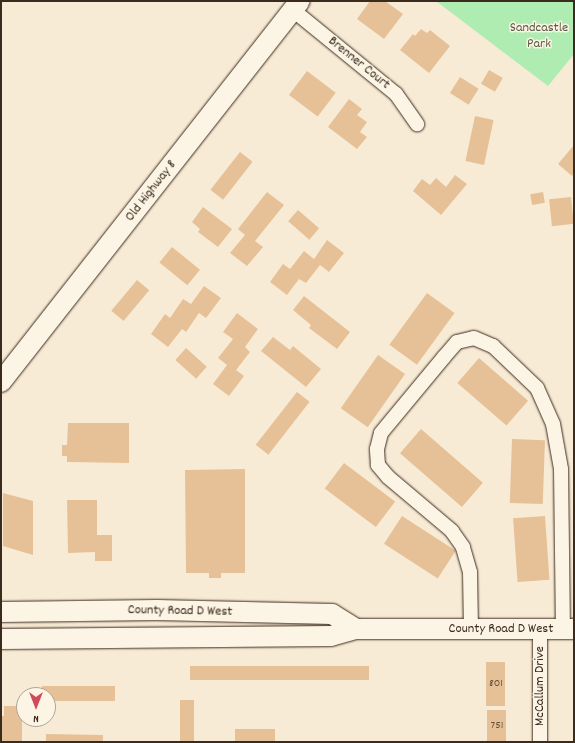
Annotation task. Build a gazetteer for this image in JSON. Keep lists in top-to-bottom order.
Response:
{
  "streets": {
    "main road": ["Old Highway 8", "County Road D West"],
    "street": ["Brenner Court", "McCallum Drive"]
  },
  "crossings": [
    ["Brenner Court", "Old Highway 8"],
    ["County Road D West", "McCallum Drive"]
  ],
  "parks": ["Sandcastle Park"],
  "house_numbers": ["801", "751"],
  "north": "bottom"
}
